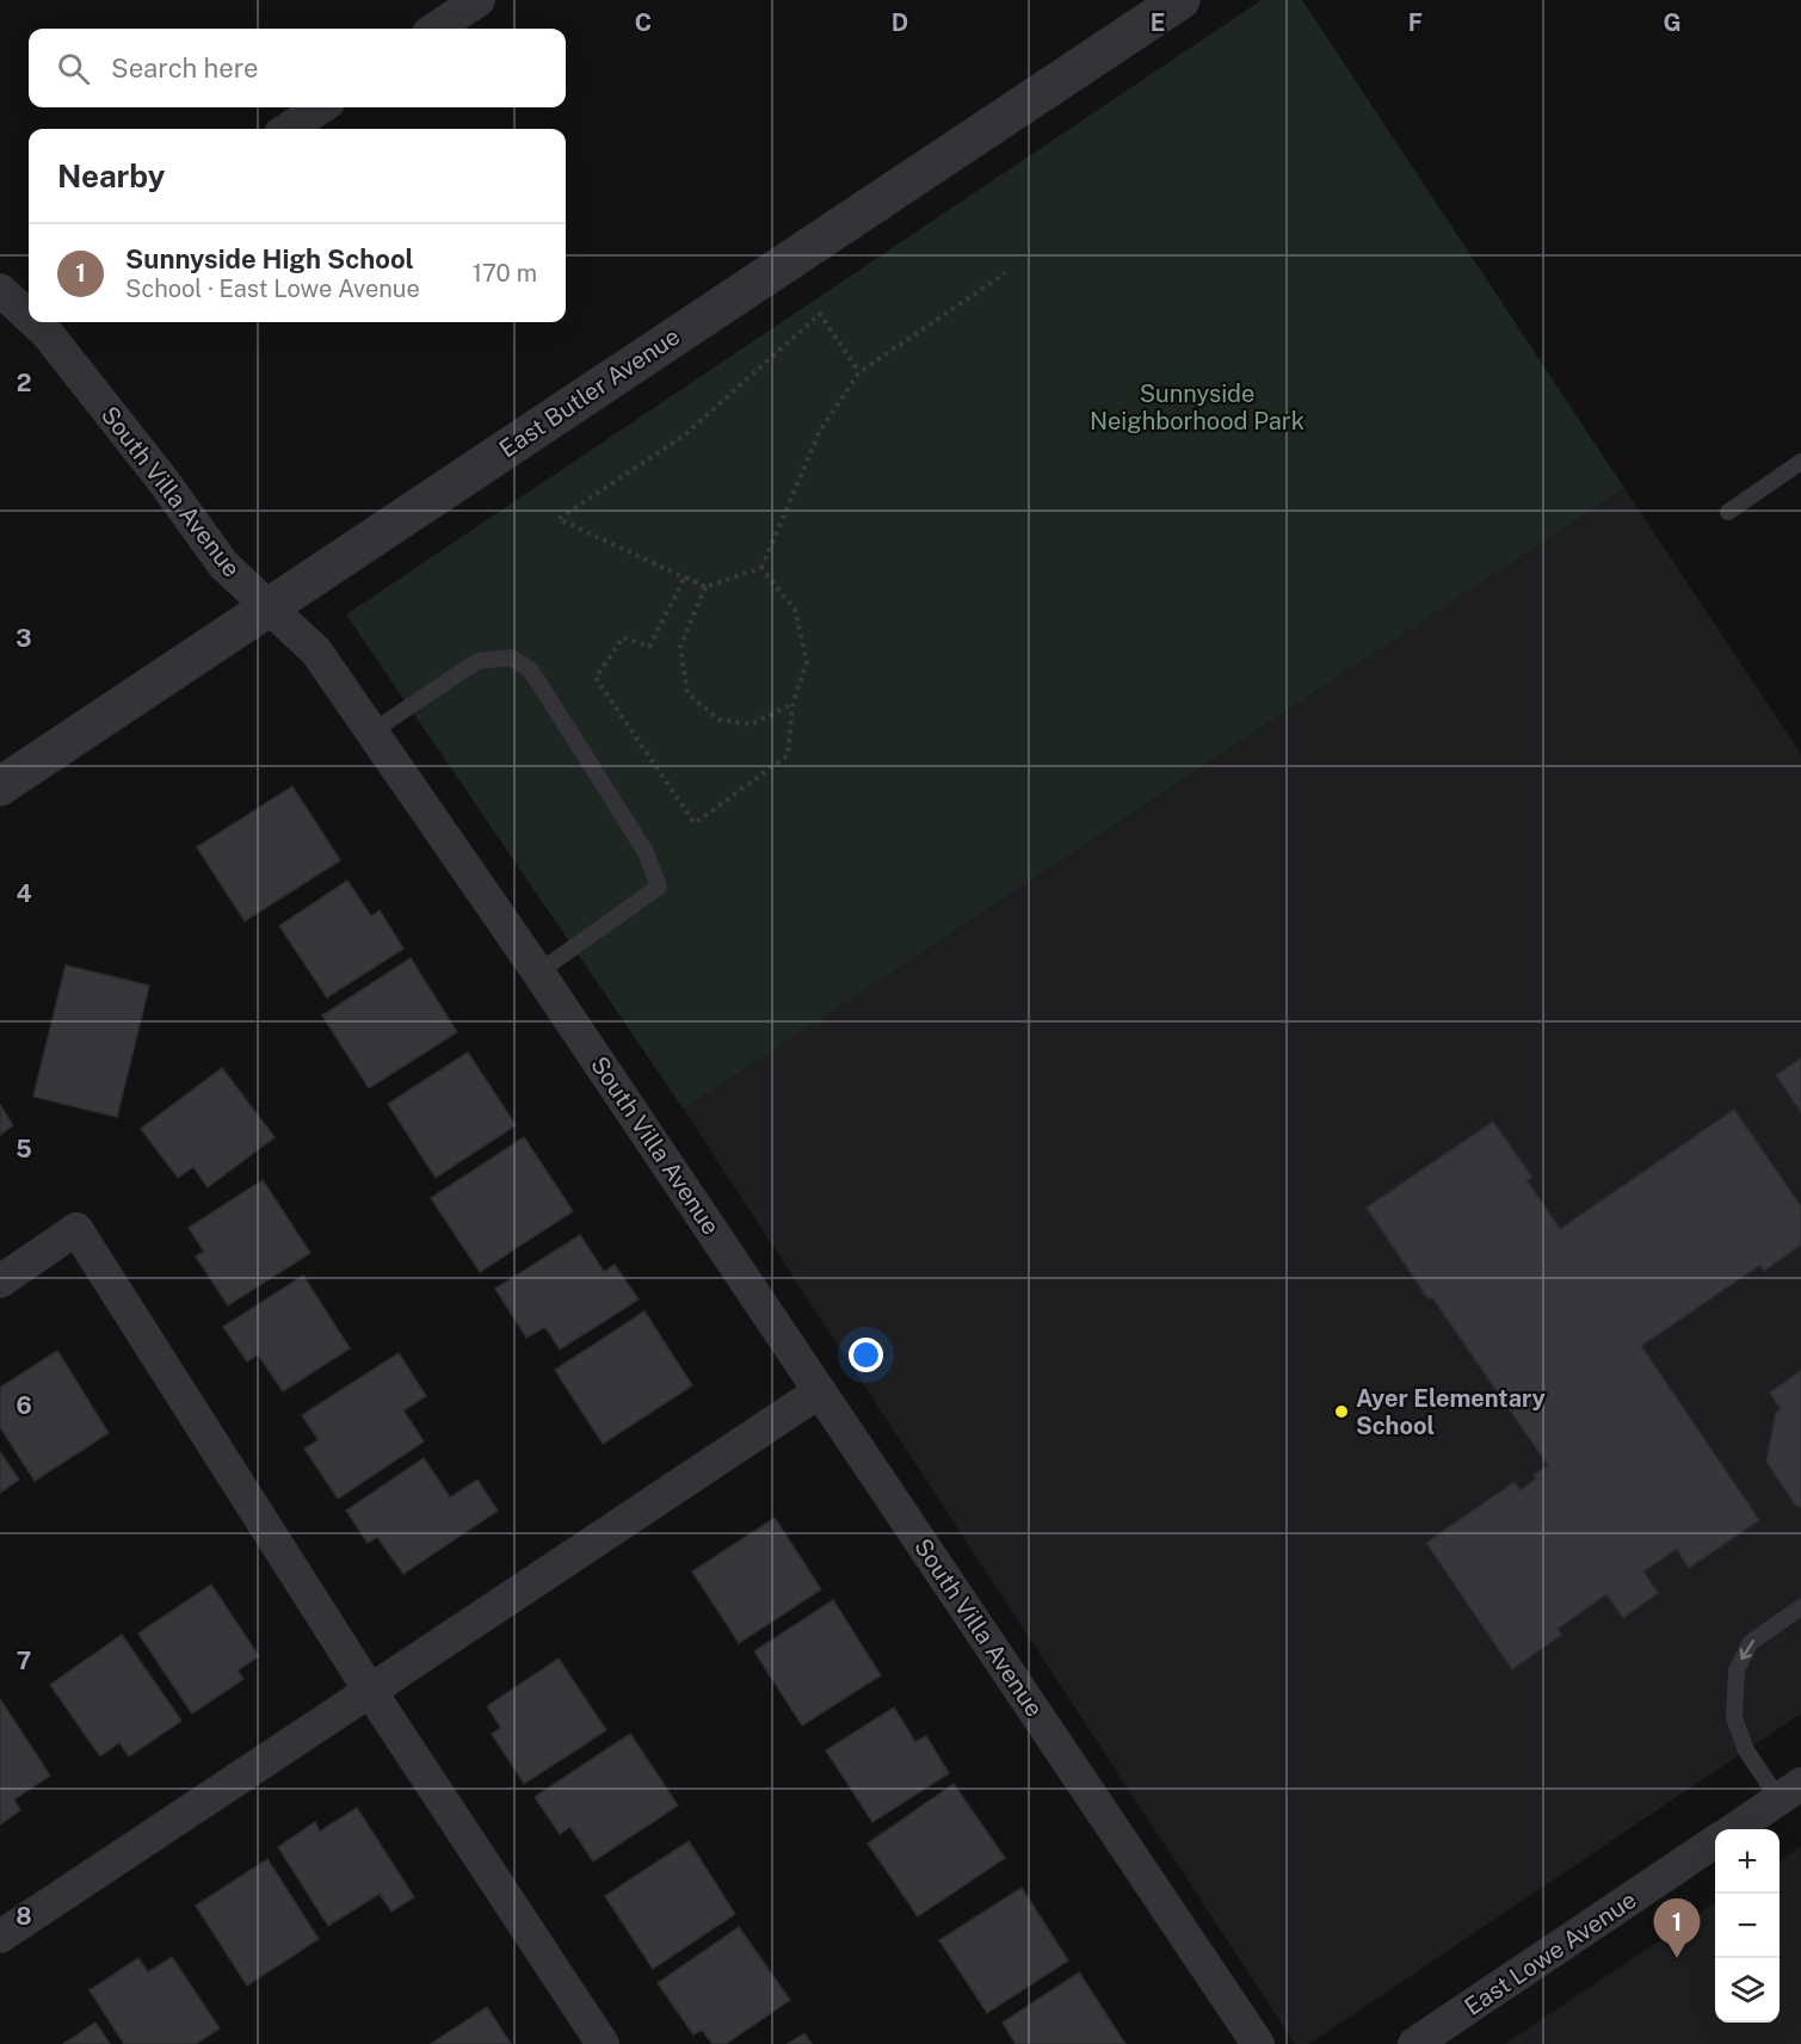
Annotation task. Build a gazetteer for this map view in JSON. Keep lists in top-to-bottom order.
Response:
{
  "streets": {
    "street": ["East Butler Avenue", "South Villa Avenue", "East Lowe Avenue"]
  },
  "crossings": [
    ["East Butler Avenue", "South Villa Avenue"]
  ],
  "parks": ["Sunnyside Neighborhood Park"],
  "places": ["Ayer Elementary School"],
  "page": {
    "search": "Search here",
    "heading": "Nearby",
    "list": [
      {
        "mark": "1",
        "name": "Sunnyside High School",
        "note": "School · East Lowe Avenue",
        "value": "170 m"
      }
    ],
    "map_buttons": ["+", "−"],
    "pins": "1"
  },
  "grid": {
    "columns": [
      "C",
      "D",
      "E",
      "F",
      "G"
    ],
    "rows": [
      "2",
      "3",
      "4",
      "5",
      "6",
      "7",
      "8"
    ]
  }
}
